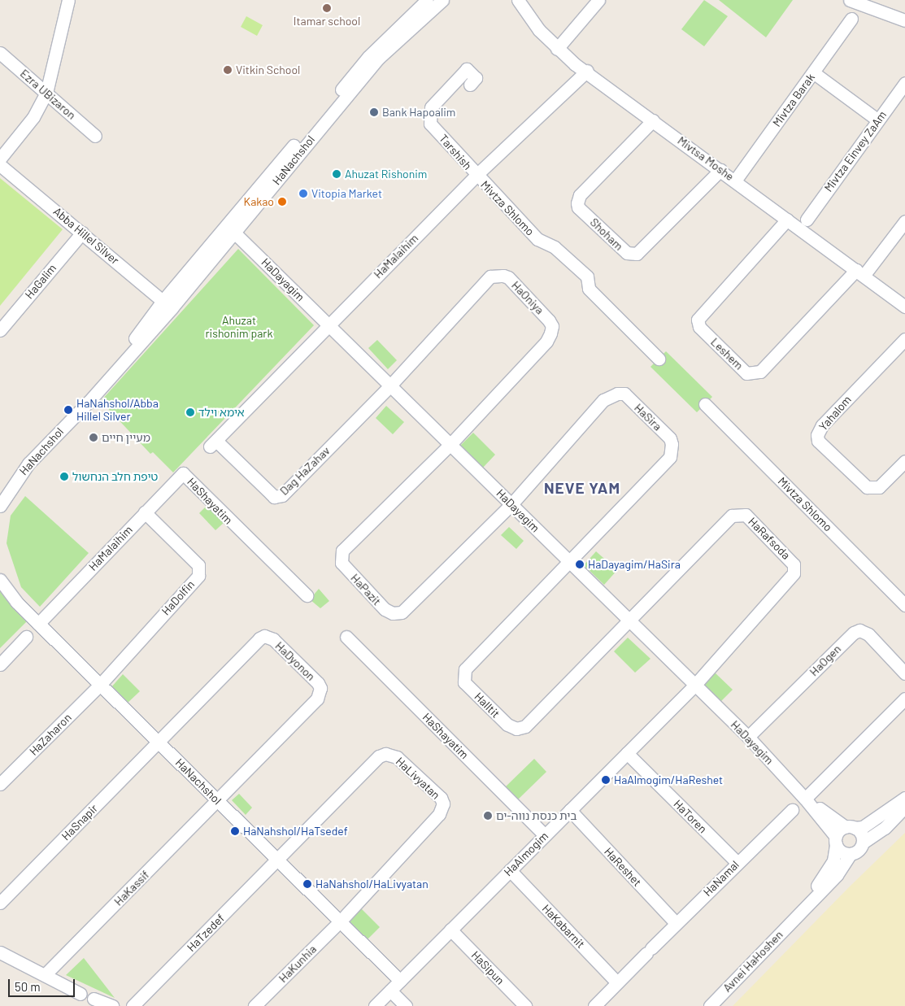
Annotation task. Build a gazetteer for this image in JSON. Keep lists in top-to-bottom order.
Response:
{
  "streets": {
    "street": [
      "Ezra UBizaron",
      "Mivtza Barak",
      "Mivtza Einvey ZaAm",
      "Tarshish",
      "Mivtsa Moshe",
      "HaNachshol",
      "Mivtza Shlomo",
      "Shoham",
      "Abba Hillel Silver",
      "HaMalaihim",
      "HaDayagim",
      "HaGalim",
      "HaOniya",
      "Leshem",
      "Yahalom",
      "HaSira",
      "Dag HaZahav",
      "HaShayatim",
      "HaRafsoda",
      "HaPazit",
      "HaDolfin",
      "HaOgen",
      "HaDyonon",
      "HaIltit",
      "HaZaharon",
      "HaLivyatan",
      "HaToren",
      "HaSnapir",
      "HaAlmogim",
      "HaReshet",
      "HaNamal",
      "HaKassif",
      "HaKabarnit",
      "HaTzedef",
      "Avnei HaHoshen",
      "HaKunhia",
      "HaSipun"
    ]
  },
  "crossings": [
    ["Mivtza Barak", "Mivtsa Moshe"],
    ["Tarshish", "Mivtza Shlomo"],
    ["Tarshish", "HaMalaihim"],
    ["Mivtsa Moshe", "Shoham"],
    ["Mivtsa Moshe", "HaMalaihim"],
    ["Mivtsa Moshe", "Leshem"],
    ["HaNachshol", "Abba Hillel Silver"],
    ["HaNachshol", "HaMalaihim"],
    ["HaNachshol", "HaDayagim"],
    ["HaNachshol", "HaDolfin"],
    ["HaNachshol", "HaDyonon"],
    ["HaNachshol", "HaZaharon"],
    ["HaNachshol", "HaLivyatan"],
    ["HaNachshol", "HaSnapir"],
    ["HaNachshol", "HaAlmogim"],
    ["HaNachshol", "HaKassif"],
    ["HaNachshol", "HaTzedef"],
    ["HaNachshol", "HaKunhia"],
    ["Mivtza Shlomo", "HaMalaihim"],
    ["Abba Hillel Silver", "HaGalim"],
    ["HaMalaihim", "HaDayagim"],
    ["HaMalaihim", "Dag HaZahav"],
    ["HaMalaihim", "HaShayatim"],
    ["HaMalaihim", "HaDolfin"],
    ["HaDayagim", "HaOniya"],
    ["HaDayagim", "HaSira"],
    ["HaDayagim", "Dag HaZahav"],
    ["HaDayagim", "HaRafsoda"],
    ["HaDayagim", "HaPazit"],
    ["HaDayagim", "HaOgen"],
    ["HaDayagim", "HaIltit"],
    ["HaDayagim", "HaAlmogim"],
    ["HaDayagim", "Avnei HaHoshen"],
    ["HaOniya", "Dag HaZahav"],
    ["HaOniya", "HaPazit"],
    ["HaSira", "HaPazit"],
    ["HaSira", "HaIltit"],
    ["HaShayatim", "HaAlmogim"],
    ["HaRafsoda", "HaIltit"],
    ["HaRafsoda", "HaAlmogim"],
    ["HaDolfin", "HaZaharon"],
    ["HaDyonon", "HaSnapir"],
    ["HaDyonon", "HaKassif"],
    ["HaLivyatan", "HaTzedef"],
    ["HaLivyatan", "HaKunhia"],
    ["HaToren", "HaAlmogim"],
    ["HaToren", "HaNamal"],
    ["HaAlmogim", "HaReshet"],
    ["HaAlmogim", "HaKabarnit"],
    ["HaAlmogim", "HaSipun"],
    ["HaReshet", "HaNamal"],
    ["HaNamal", "HaKabarnit"]
  ],
  "districts": ["NEVE YAM"],
  "parks": ["Ahuzat rishonim park"],
  "places": [
    "Itamar school",
    "Vitkin School",
    "Bank Hapoalim",
    "Ahuzat Rishonim",
    "Vitopia Market",
    "Kakao",
    "HaNahshol/Abba Hillel Silver",
    "אימא וילד",
    "מעיין חיים",
    "טיפת חלב הנחשול",
    "HaDayagim/HaSira",
    "HaAlmogim/HaReshet",
    "בית כנסת נווה-ים",
    "HaNahshol/HaTsedef",
    "HaNahshol/HaLivyatan"
  ],
  "scale_bar": "50 m"
}
